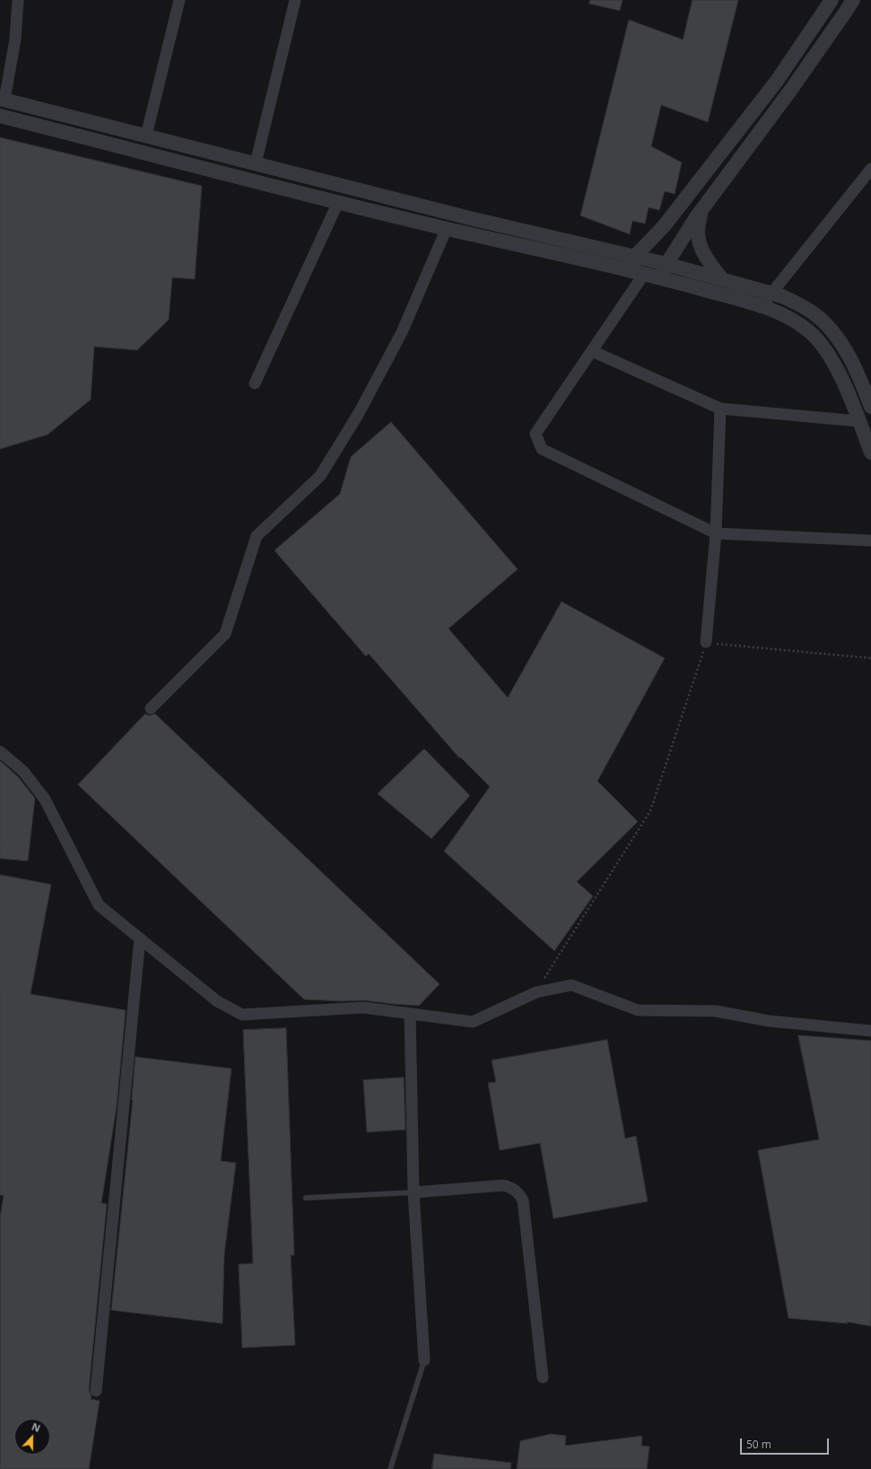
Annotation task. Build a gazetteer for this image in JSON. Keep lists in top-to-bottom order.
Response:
{
  "scale_bar": "50 m",
  "north": "top"
}
